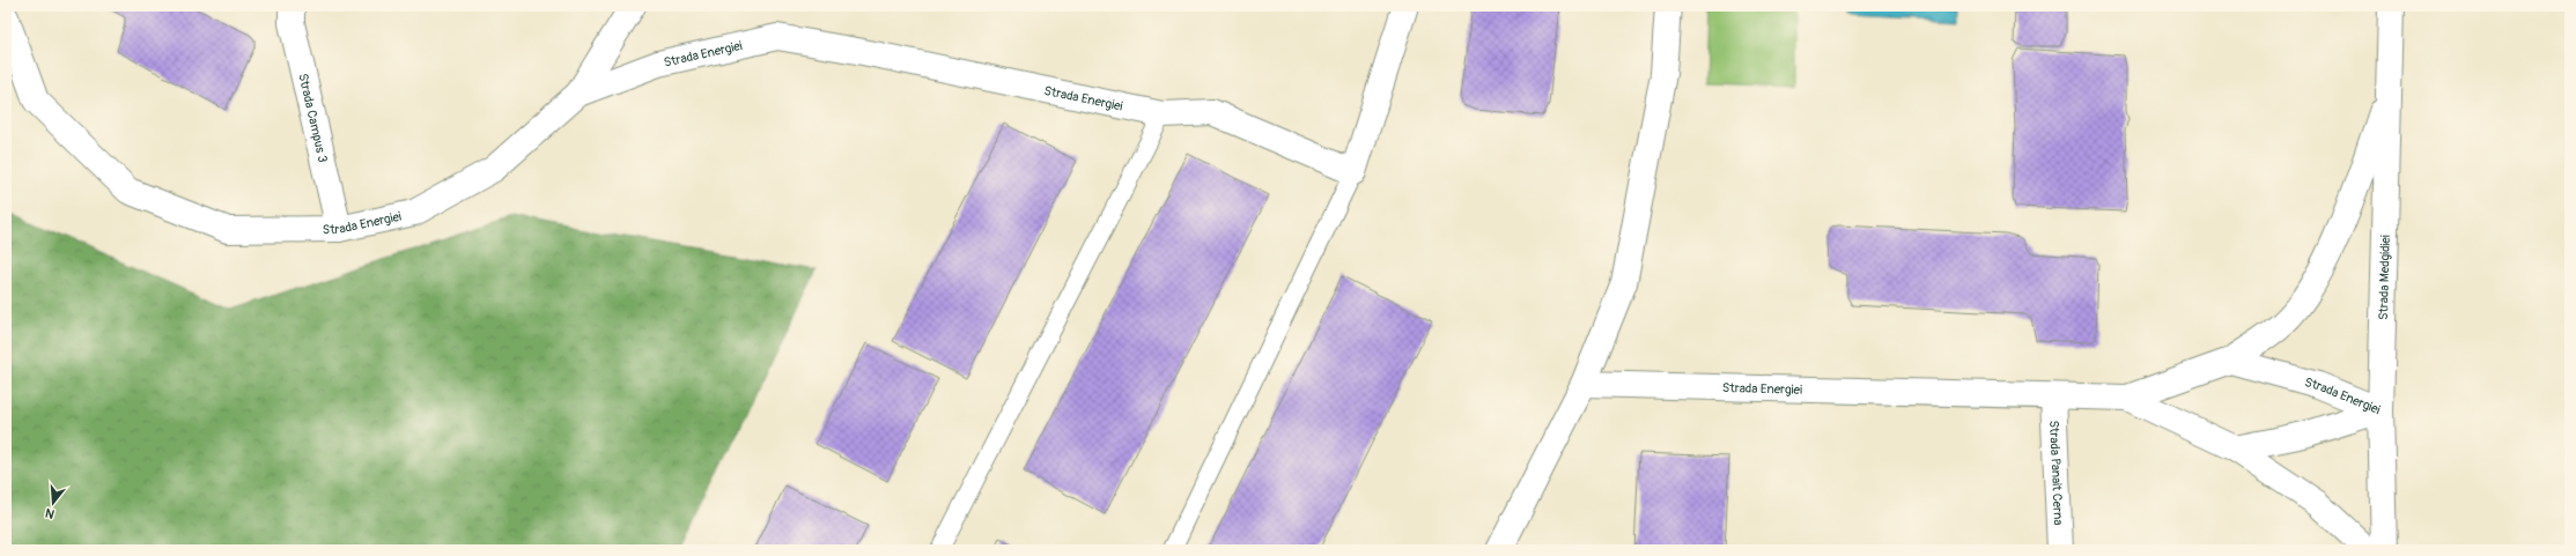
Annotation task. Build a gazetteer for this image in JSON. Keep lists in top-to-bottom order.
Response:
{
  "streets": {
    "street": [
      "Strada Energiei",
      "Strada Campus 3",
      "Strada Medgidiei",
      "Strada Panait Cerna"
    ]
  },
  "crossings": [
    ["Strada Energiei", "Strada Campus 3"],
    ["Strada Energiei", "Strada Medgidiei"],
    ["Strada Energiei", "Strada Panait Cerna"]
  ],
  "north": "bottom"
}
